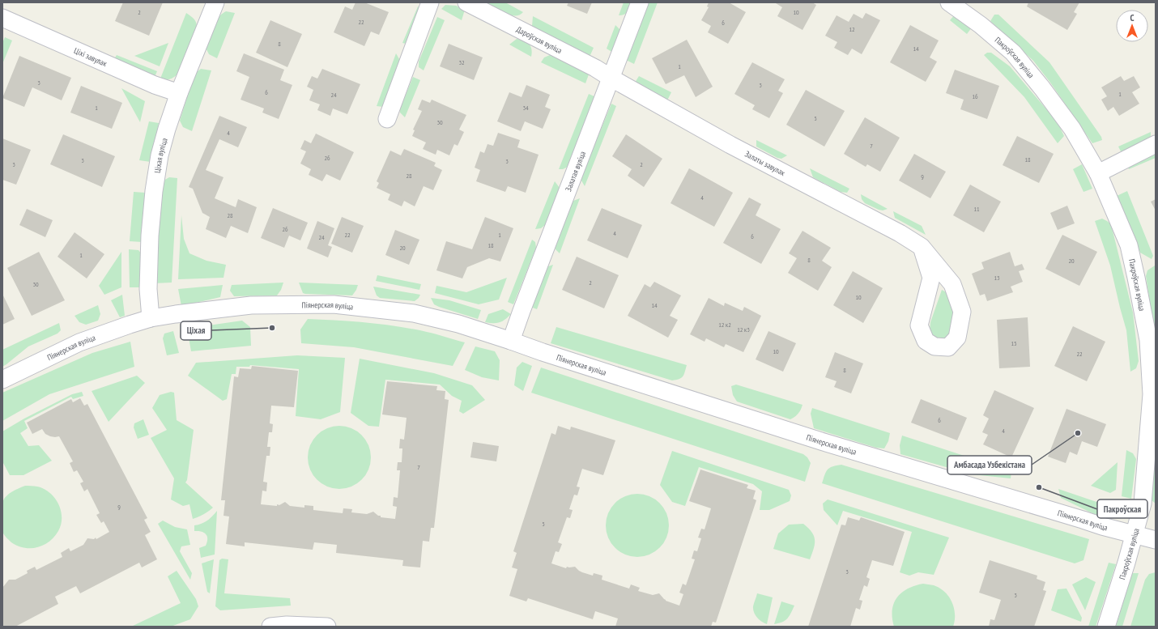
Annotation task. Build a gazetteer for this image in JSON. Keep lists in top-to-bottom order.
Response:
{
  "streets": {
    "street": [
      "Дароўская вуліца",
      "Ціхі завулак",
      "Пакроўская вуліца",
      "Ціхая вуліца",
      "Залаты завулак",
      "Залатая вуліца",
      "Піянерская вуліца"
    ]
  },
  "crossings": [
    ["Дароўская вуліца", "Залаты завулак"],
    ["Дароўская вуліца", "Залатая вуліца"],
    ["Ціхі завулак", "Ціхая вуліца"],
    ["Пакроўская вуліца", "Піянерская вуліца"],
    ["Ціхая вуліца", "Піянерская вуліца"],
    ["Залаты завулак", "Залатая вуліца"],
    ["Залатая вуліца", "Піянерская вуліца"]
  ],
  "places": ["Ціхая", "Амбасада Узбекістана", "Пакроўская"],
  "house_numbers": [
    "2",
    "10",
    "22",
    "6",
    "12",
    "8",
    "14",
    "32",
    "1",
    "3",
    "3",
    "6",
    "1",
    "24",
    "16",
    "1",
    "34",
    "5",
    "30",
    "4",
    "7",
    "26",
    "18",
    "3",
    "3",
    "3",
    "2",
    "28",
    "9",
    "4",
    "11",
    "28",
    "26",
    "4",
    "22",
    "1",
    "6",
    "24",
    "18",
    "20",
    "1",
    "8",
    "20",
    "13",
    "2",
    "30",
    "10",
    "14",
    "12 к2",
    "12 к3",
    "15",
    "10",
    "22",
    "8",
    "6",
    "4",
    "7",
    "9",
    "5",
    "3",
    "3"
  ],
  "north": "top"
}
